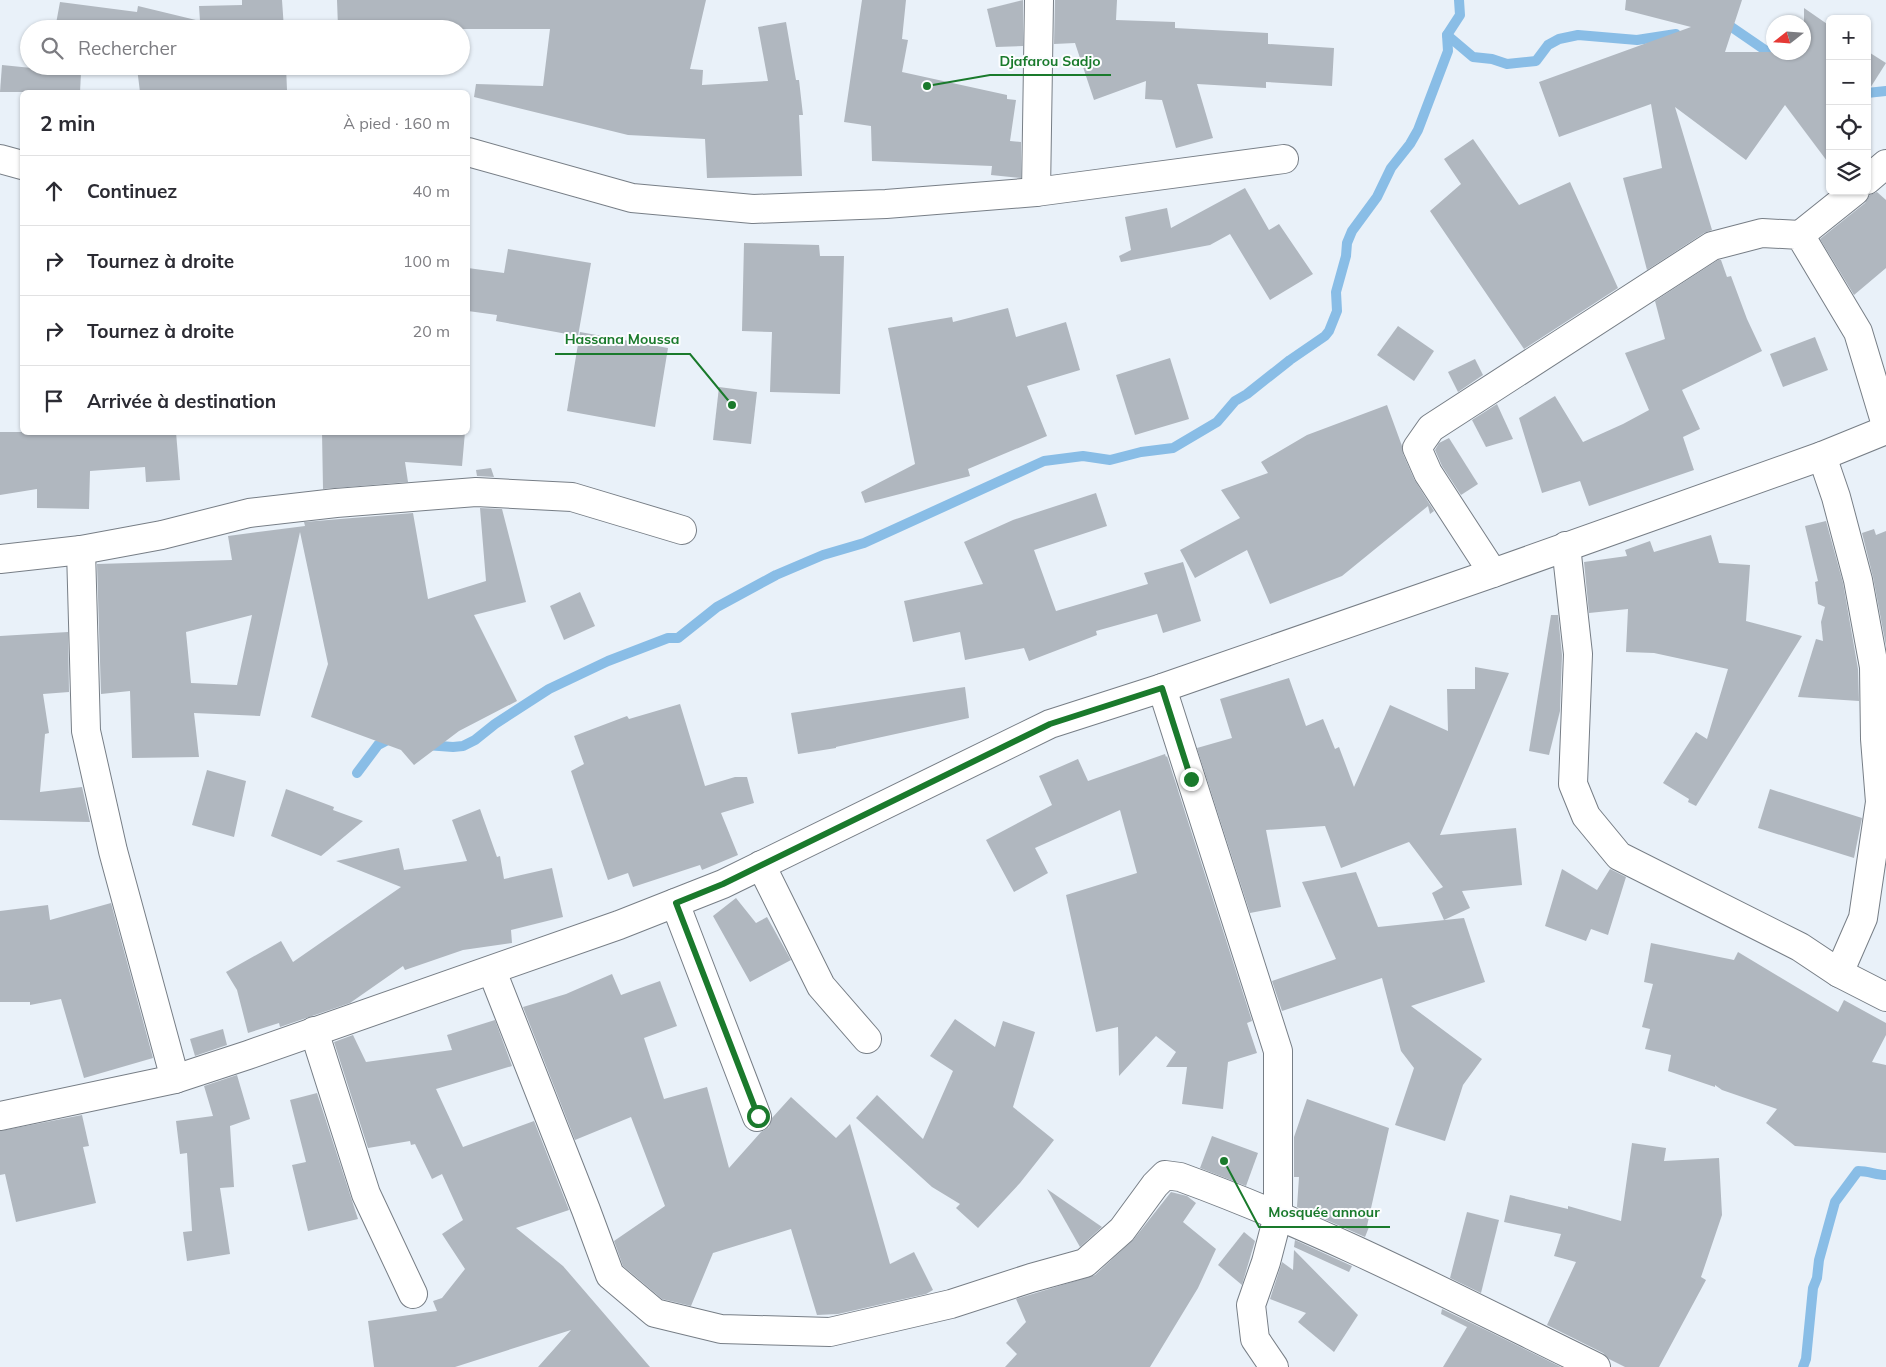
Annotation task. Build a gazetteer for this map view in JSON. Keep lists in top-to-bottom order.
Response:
{
  "places": ["Djafarou Sadjo", "Hassana Moussa", "Mosquée annour"],
  "north": "left",
  "page": {
    "map_buttons": ["+", "−"],
    "search": "Rechercher",
    "heading": ["2 min", "À pied · 160 m"],
    "list": [
      ["Continuez", "40 m"],
      ["Tournez à droite", "100 m"],
      ["Tournez à droite", "20 m"],
      "Arrivée à destination"
    ]
  }
}
